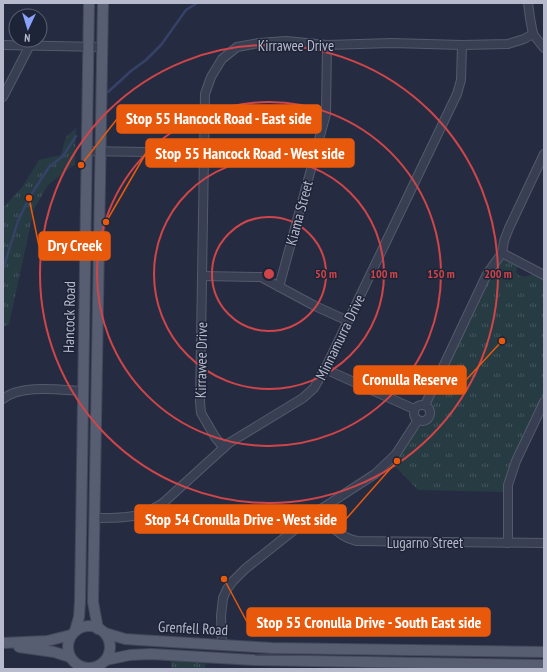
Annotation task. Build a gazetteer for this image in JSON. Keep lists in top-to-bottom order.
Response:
{
  "streets": {
    "main road": ["Hancock Road", "Grenfell Road"],
    "street": [
      "Kirrawee Drive",
      "Kiama Street",
      "Minnamurra Drive",
      "Lugarno Street"
    ]
  },
  "crossings": [
    ["Kirrawee Drive", "Kiama Street"],
    ["Kirrawee Drive", "Minnamurra Drive"],
    ["Hancock Road", "Minnamurra Drive"],
    ["Hancock Road", "Grenfell Road"]
  ],
  "places": [
    "Stop 55 Hancock Road - East side",
    "Dry Creek",
    "Stop 55 Hancock Road - West side",
    "Cronulla Reserve",
    "Stop 54 Cronulla Drive - West side",
    "Stop 55 Cronulla Drive - South East side"
  ],
  "north": "bottom",
  "rings": [
    "50 m",
    "100 m",
    "150 m",
    "200 m"
  ]
}
